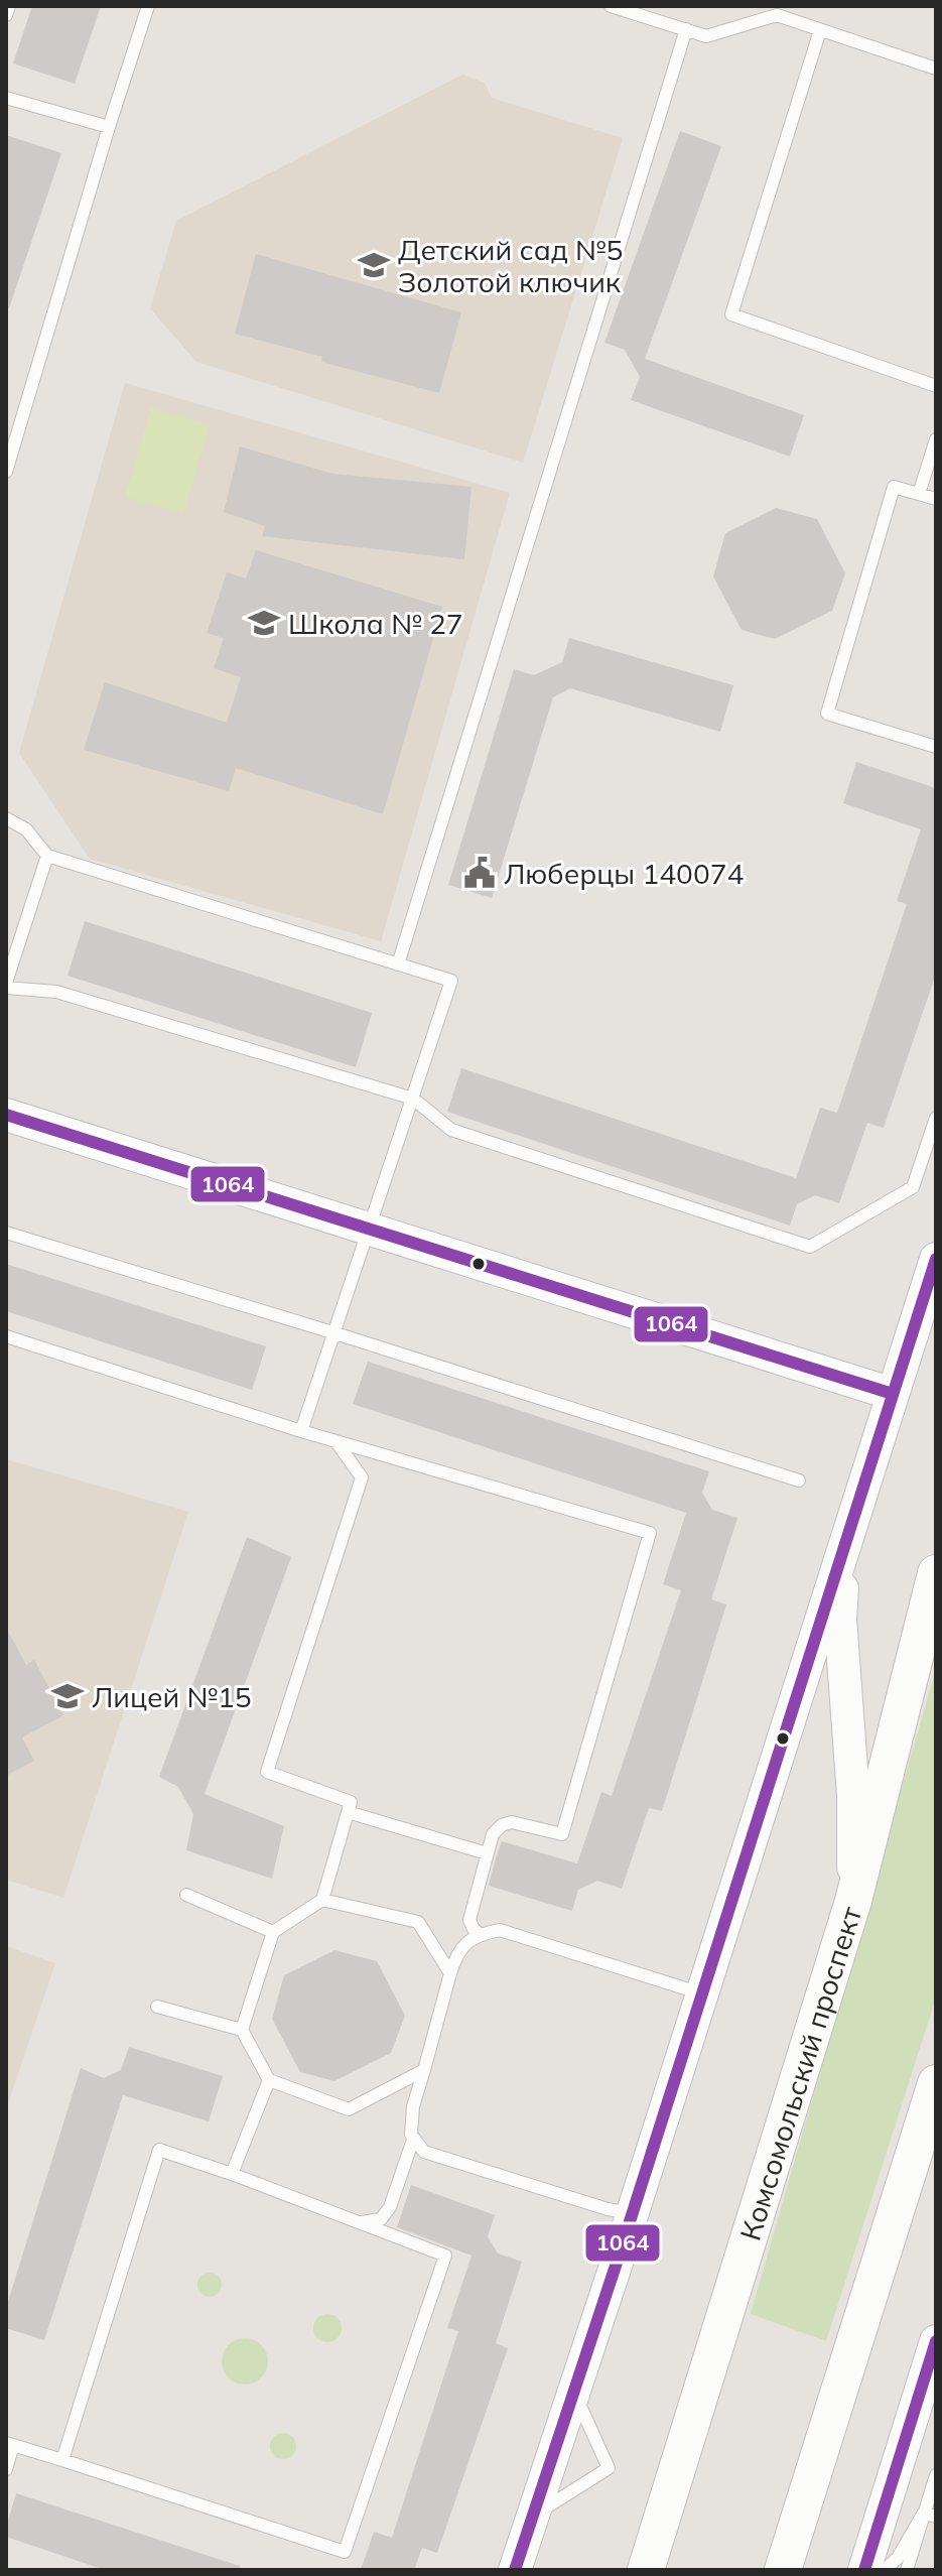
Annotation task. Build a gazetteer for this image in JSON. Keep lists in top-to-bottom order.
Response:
{
  "streets": {
    "main road": ["Комсомольский проспект"]
  },
  "places": {
    "school or university": ["Детский сад №5 Золотой ключик", "Школа № 27", "Лицей №15"],
    "public building": ["Люберцы 140074"]
  },
  "lines": ["transit line 1064"]
}
